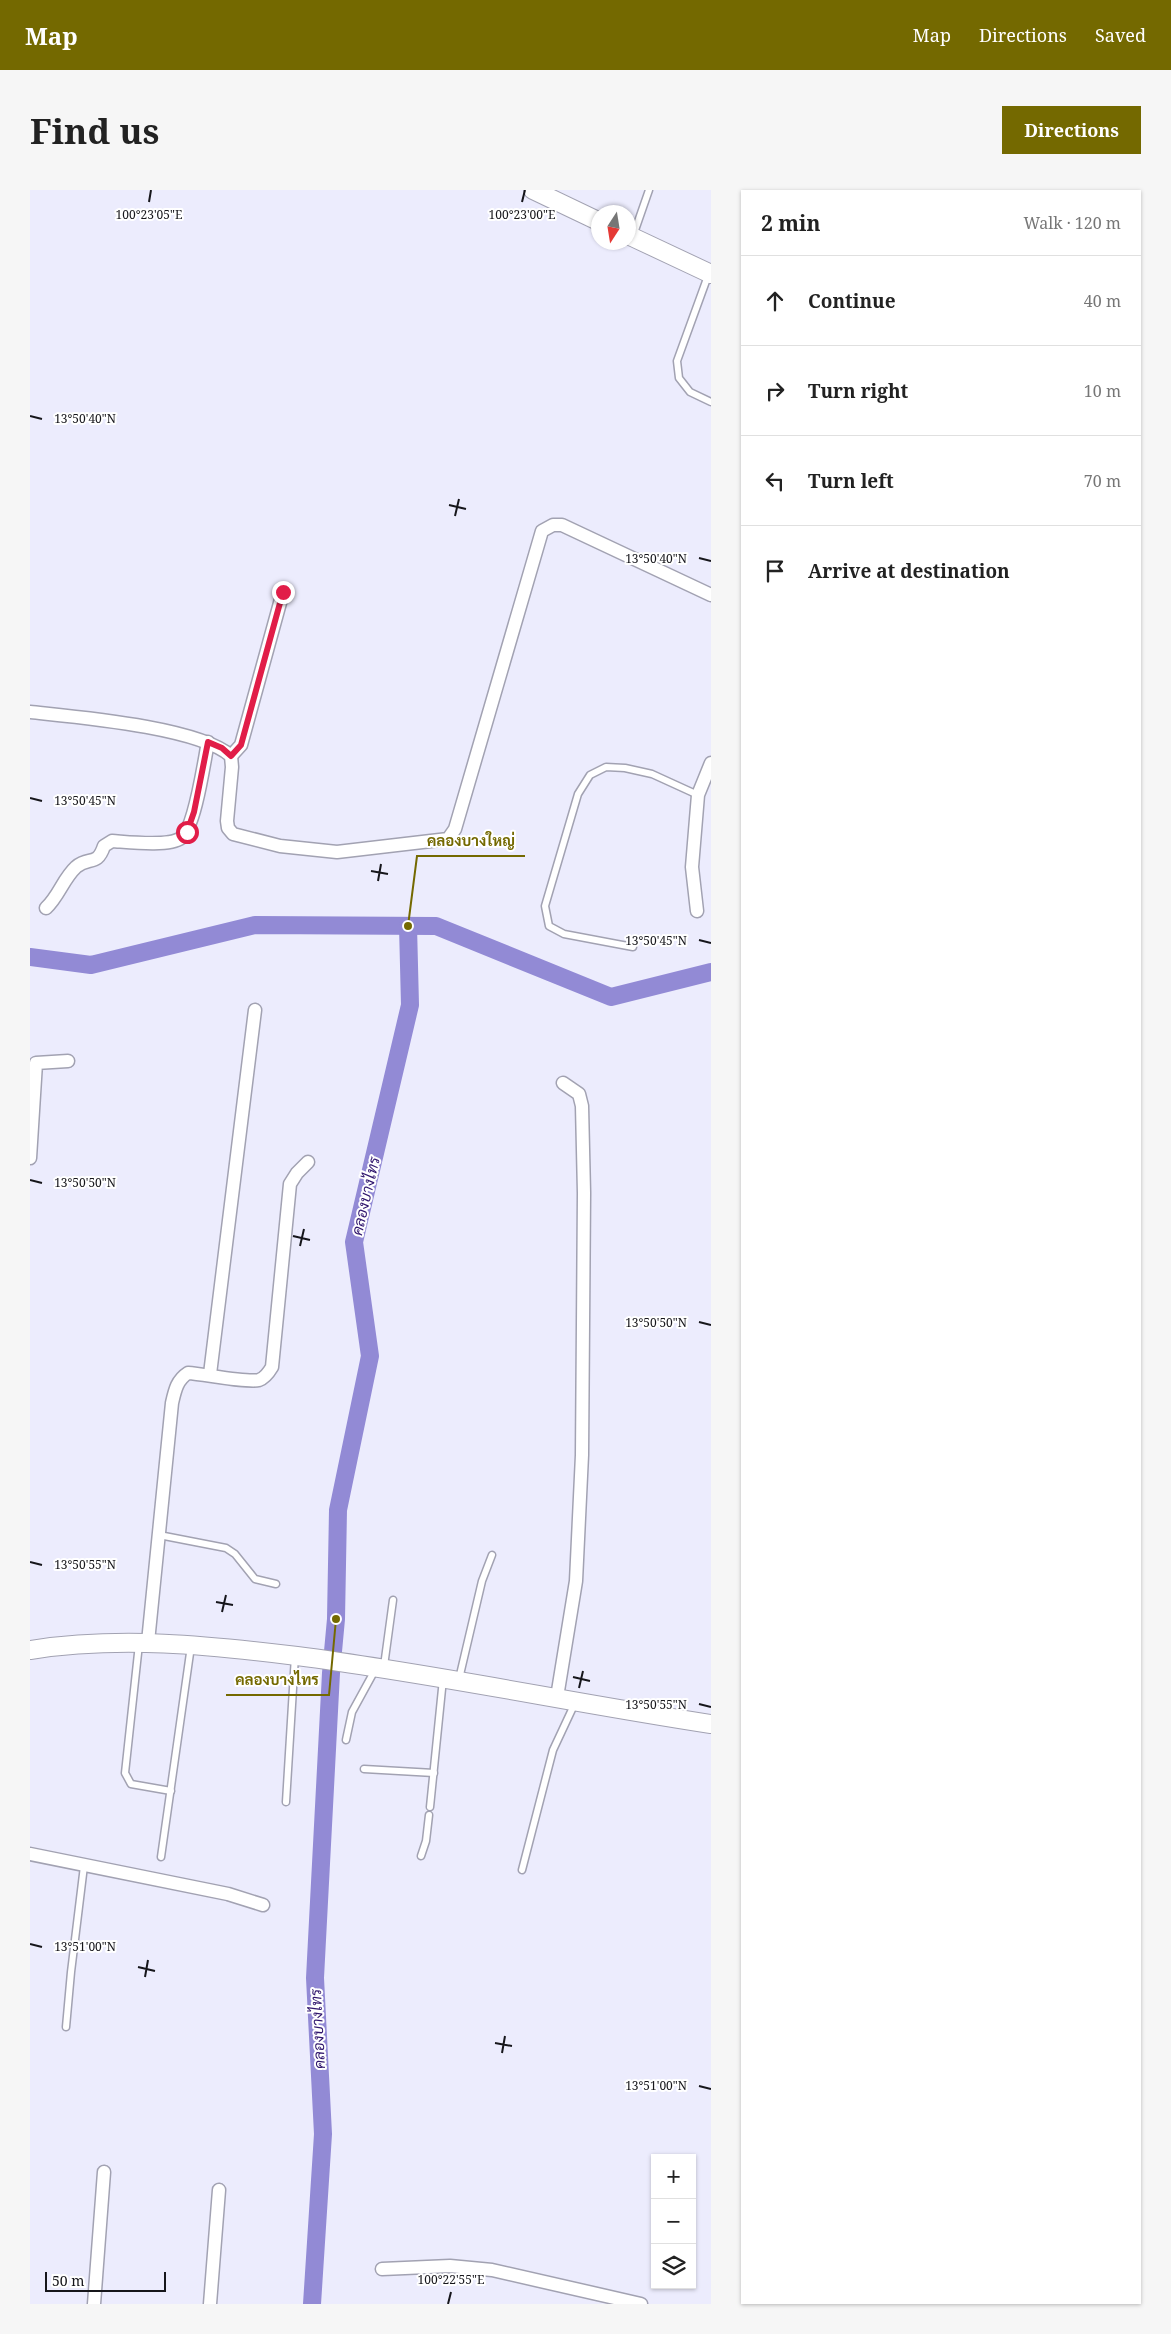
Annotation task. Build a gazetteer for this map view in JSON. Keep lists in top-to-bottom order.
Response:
{
  "water": ["คลองบางไทร"],
  "places": ["คลองบางใหญ่", "คลองบางไทร"],
  "scale_bar": "50 m",
  "north": "bottom",
  "page": {
    "header": "Map",
    "nav": ["Map", "Directions", "Saved"],
    "buttons": "Directions",
    "title": "Find us",
    "heading": ["2 min", "Walk · 120 m"],
    "list": [
      ["Continue", "40 m"],
      ["Turn right", "10 m"],
      ["Turn left", "70 m"],
      "Arrive at destination"
    ],
    "map_buttons": ["+", "−"],
    "scale": "50 m"
  },
  "coordinates": [
    "100°23'05\"E",
    "100°23'00\"E",
    "13°50'40\"N",
    "13°50'45\"N",
    "13°50'50\"N",
    "13°50'55\"N",
    "13°51'00\"N",
    "100°22'55\"E"
  ]
}
